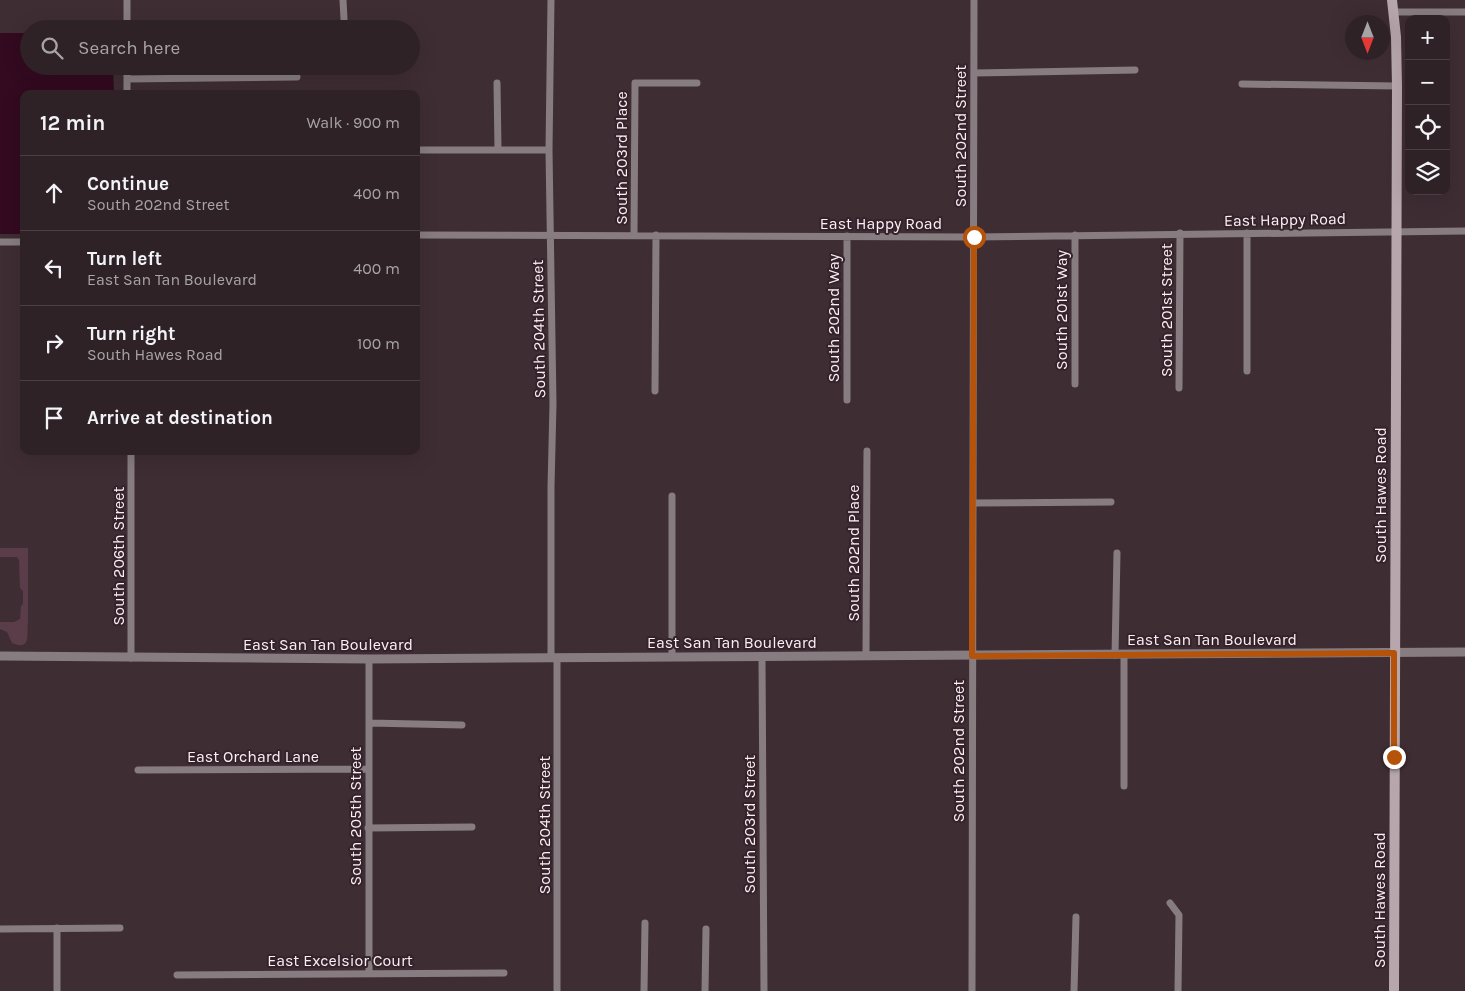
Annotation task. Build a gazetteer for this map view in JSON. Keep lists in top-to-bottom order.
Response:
{
  "streets": {
    "main road": ["South Hawes Road"],
    "street": [
      "South 202nd Street",
      "South 203rd Place",
      "East Happy Road",
      "South 201st Way",
      "South 201st Street",
      "South 202nd Way",
      "South 204th Street",
      "South 202nd Place",
      "South 206th Street",
      "East San Tan Boulevard",
      "East Orchard Lane",
      "South 205th Street",
      "South 203rd Street",
      "East Excelsior Court"
    ]
  },
  "crossings": [
    ["South 202nd Street", "East Happy Road"],
    ["South 202nd Street", "East San Tan Boulevard"],
    ["South 203rd Place", "East Happy Road"],
    ["East Happy Road", "South 201st Way"],
    ["East Happy Road", "South 201st Street"],
    ["East Happy Road", "South 202nd Way"],
    ["East Happy Road", "South 204th Street"],
    ["East Happy Road", "South Hawes Road"],
    ["South 204th Street", "East San Tan Boulevard"],
    ["South Hawes Road", "East San Tan Boulevard"],
    ["South 202nd Place", "East San Tan Boulevard"],
    ["South 206th Street", "East San Tan Boulevard"],
    ["East San Tan Boulevard", "South 205th Street"],
    ["East San Tan Boulevard", "South 203rd Street"],
    ["East Orchard Lane", "South 205th Street"],
    ["South 205th Street", "East Excelsior Court"]
  ],
  "north": "bottom",
  "page": {
    "map_buttons": ["+", "−"],
    "search": "Search here",
    "heading": ["12 min", "Walk · 900 m"],
    "list": [
      ["Continue", "South 202nd Street", "400 m"],
      ["Turn left", "East San Tan Boulevard", "400 m"],
      ["Turn right", "South Hawes Road", "100 m"],
      "Arrive at destination"
    ]
  }
}
